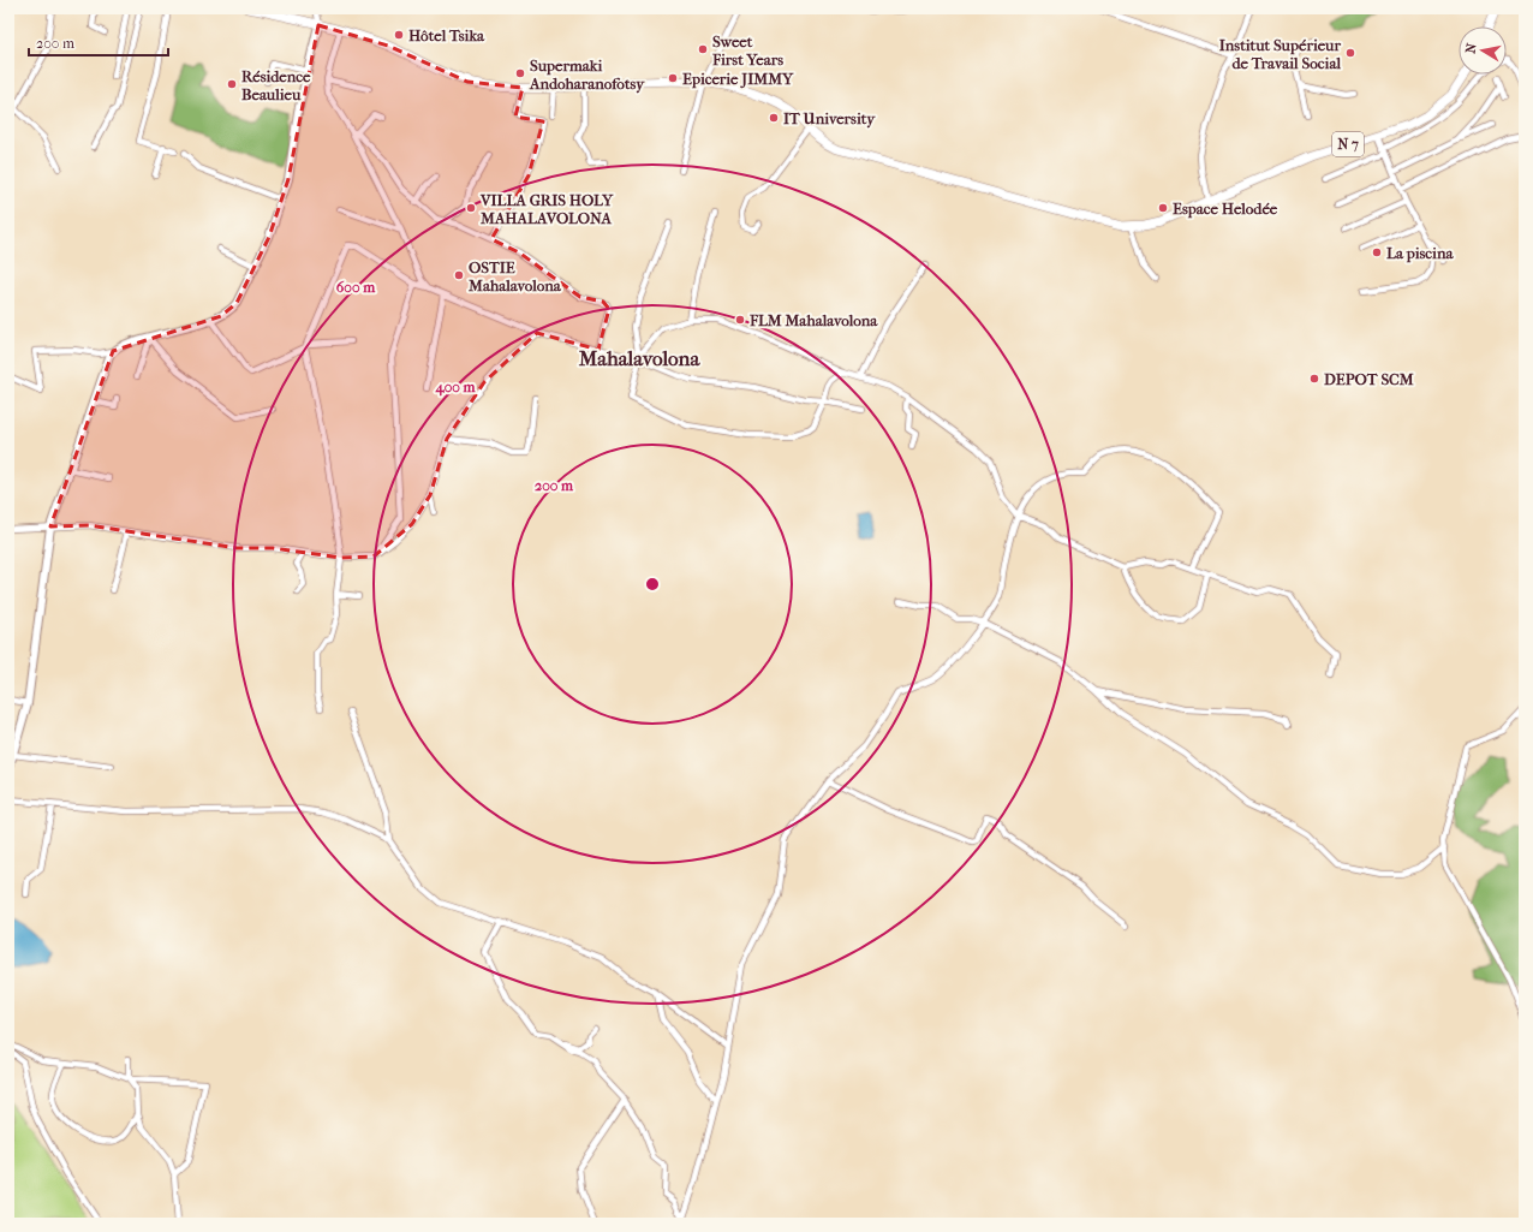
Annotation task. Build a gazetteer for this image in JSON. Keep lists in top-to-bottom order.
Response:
{
  "streets": {
    "main road": ["N 7"]
  },
  "districts": ["Mahalavolona"],
  "places": [
    "Hôtel Tsika",
    "Sweet First Years",
    "Institut Supérieur de Travail Social",
    "Supermaki Andoharanofotsy",
    "Epicerie JIMMY",
    "Résidence Beaulieu",
    "IT University",
    "VILLA GRIS HOLY MAHALAVOLONA",
    "Espace Helodée",
    "La piscina",
    "OSTIE Mahalavolona",
    "FLM Mahalavolona",
    "DEPOT SCM"
  ],
  "scale_bar": "200 m",
  "north": "left",
  "rings": ["600 m", "400 m", "200 m"]
}
